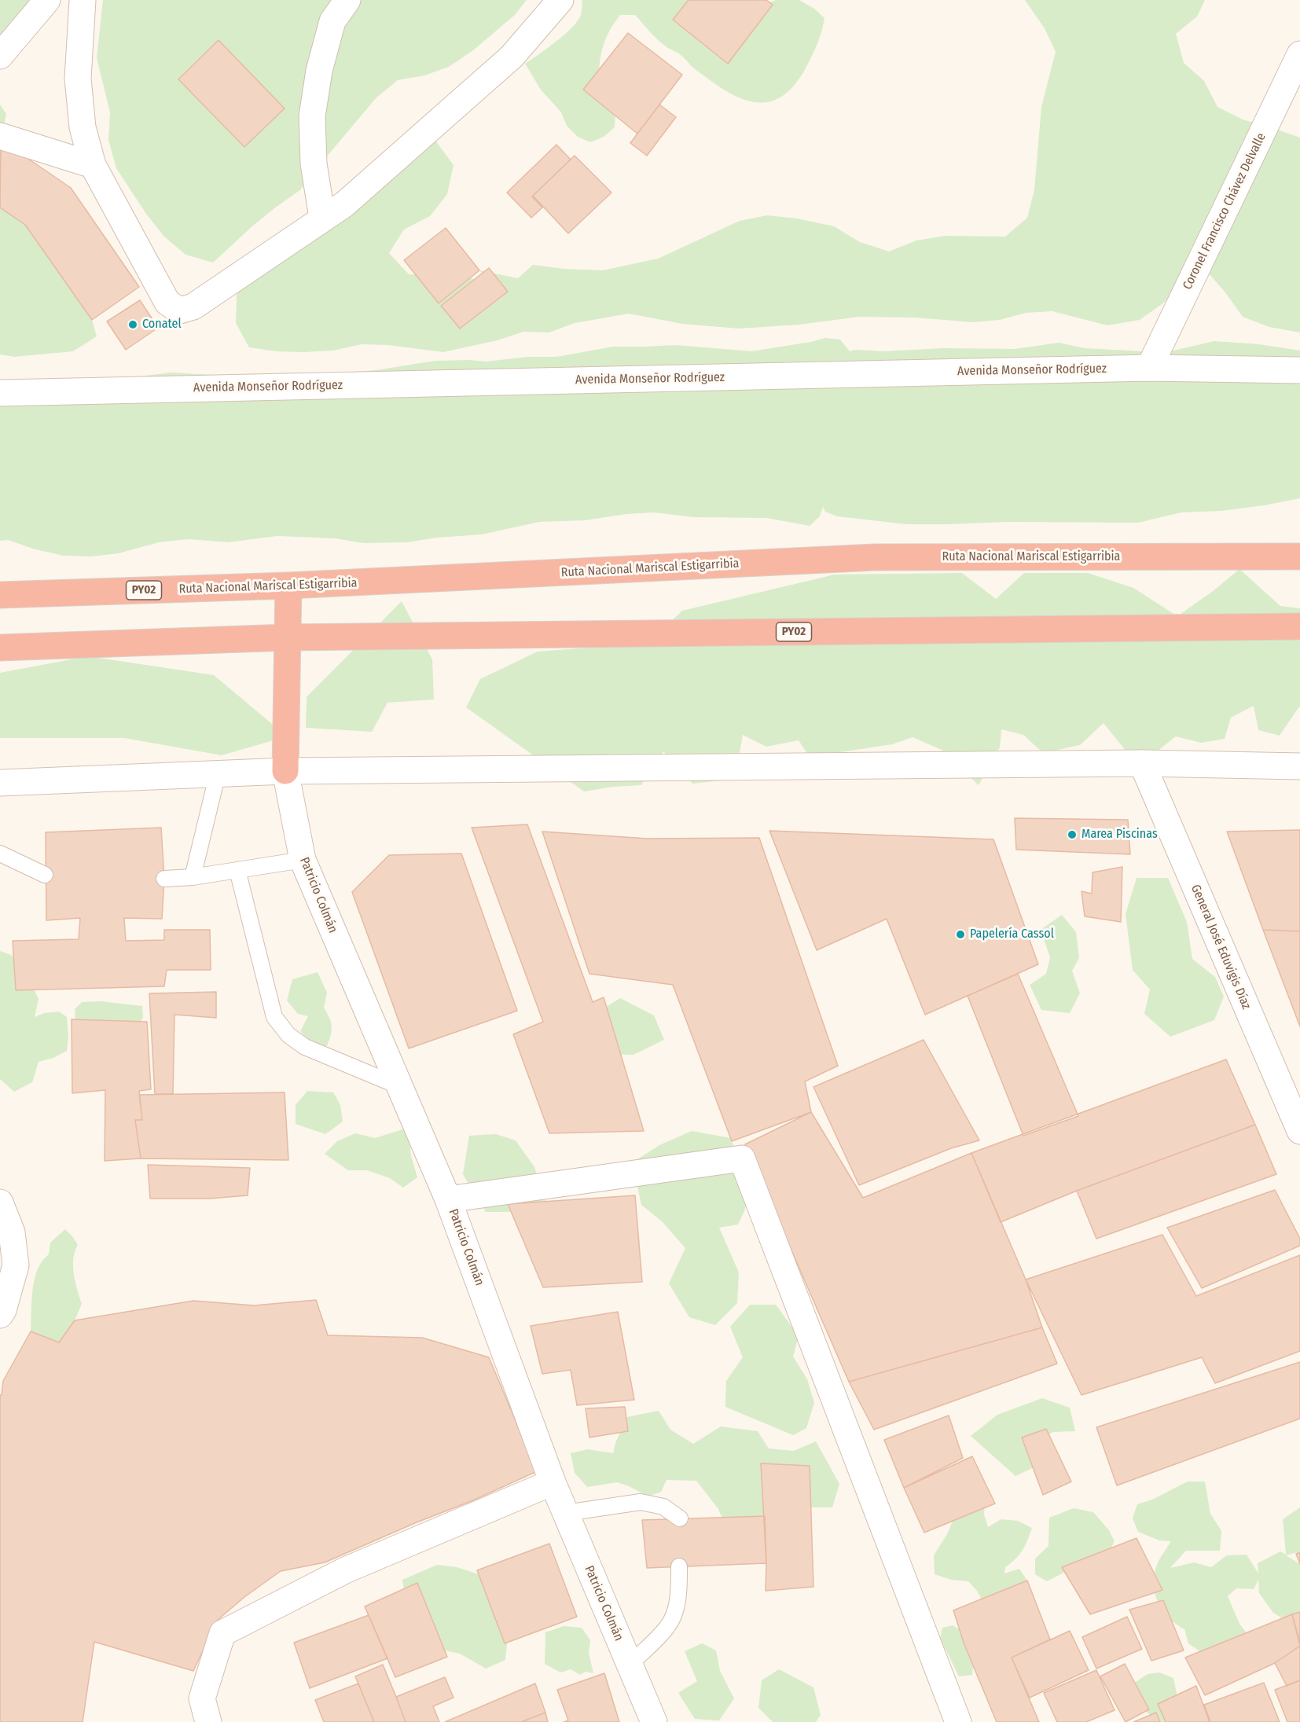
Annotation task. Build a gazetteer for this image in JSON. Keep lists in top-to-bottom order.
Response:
{
  "streets": {
    "highway": ["Ruta Nacional Mariscal Estigarribia", "PY02"],
    "street": [
      "Coronel Francisco Chávez Delvalle",
      "Avenida Monseñor Rodríguez",
      "Patricio Colmán",
      "General José Eduvigis Díaz"
    ]
  },
  "crossings": [
    ["Coronel Francisco Chávez Delvalle", "Avenida Monseñor Rodríguez"]
  ],
  "places": ["Conatel", "Marea Piscinas", "Papelería Cassol"]
}
